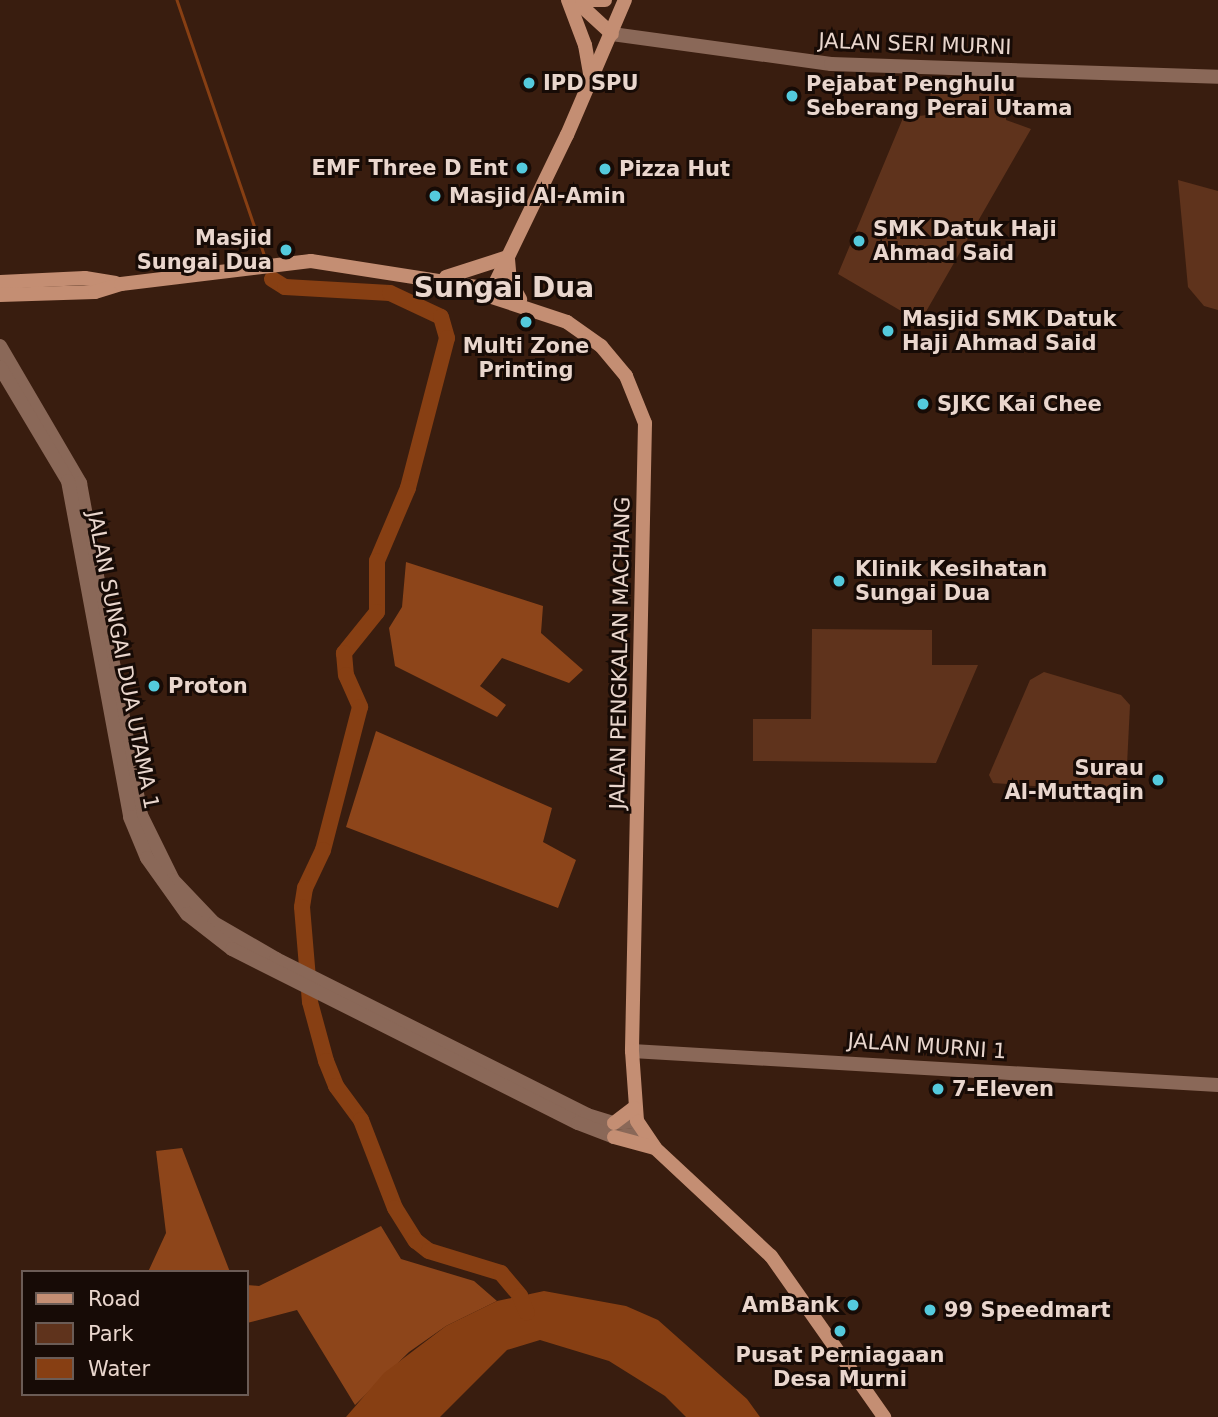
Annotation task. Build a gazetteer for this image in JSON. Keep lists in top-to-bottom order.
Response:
{
  "streets": {
    "main road": ["JALAN PENGKALAN MACHANG"],
    "street": ["JALAN SERI MURNI", "JALAN SUNGAI DUA UTAMA 1", "JALAN MURNI 1"]
  },
  "crossings": [
    ["JALAN PENGKALAN MACHANG", "JALAN SUNGAI DUA UTAMA 1"],
    ["JALAN PENGKALAN MACHANG", "JALAN MURNI 1"]
  ],
  "districts": ["Sungai Dua"],
  "places": [
    "IPD SPU",
    "Pejabat Penghulu Seberang Perai Utama",
    "EMF Three D Ent",
    "Pizza Hut",
    "Masjid Al-Amin",
    "SMK Datuk Haji Ahmad Said",
    "Masjid Sungai Dua",
    "Multi Zone Printing",
    "Masjid SMK Datuk Haji Ahmad Said",
    "SJKC Kai Chee",
    "Klinik Kesihatan Sungai Dua",
    "Proton",
    "Surau Al-Muttaqin",
    "7-Eleven",
    "AmBank",
    "99 Speedmart",
    "Pusat Perniagaan Desa Murni"
  ],
  "legend": ["Road", "Park", "Water"]
}
